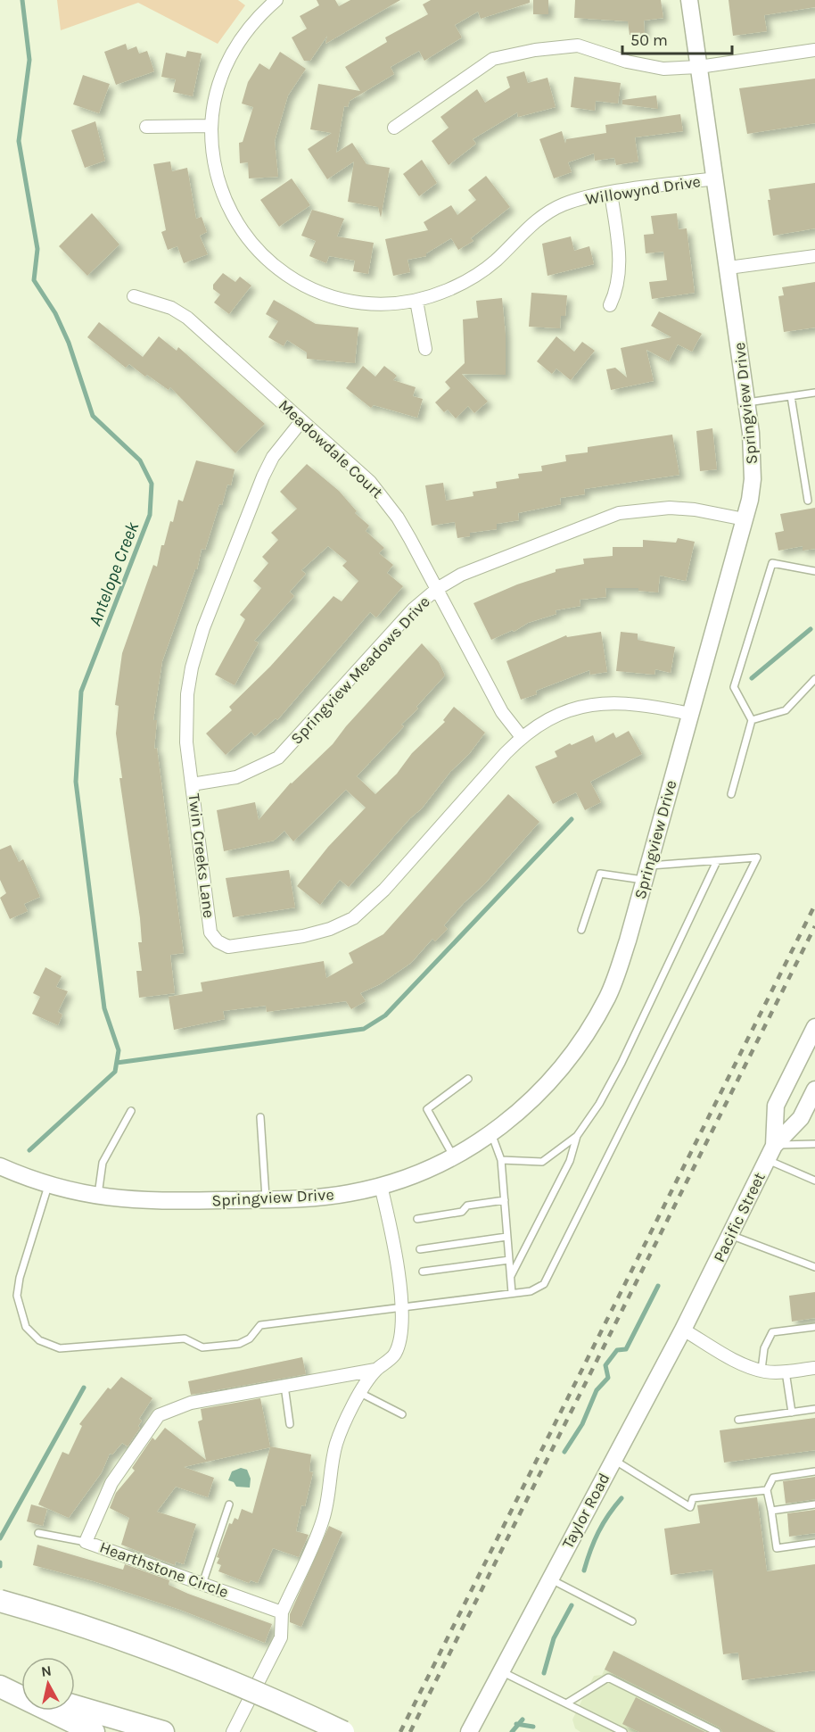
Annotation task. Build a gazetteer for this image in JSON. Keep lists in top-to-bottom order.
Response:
{
  "streets": {
    "street": [
      "Willowynd Drive",
      "Springview Drive",
      "Meadowdale Court",
      "Springview Meadows Drive",
      "Twin Creeks Lane",
      "Pacific Street",
      "Taylor Road",
      "Hearthstone Circle"
    ]
  },
  "crossings": [
    ["Willowynd Drive", "Springview Drive"],
    ["Springview Drive", "Springview Meadows Drive"],
    ["Springview Drive", "Twin Creeks Lane"],
    ["Meadowdale Court", "Springview Meadows Drive"],
    ["Meadowdale Court", "Twin Creeks Lane"],
    ["Springview Meadows Drive", "Twin Creeks Lane"],
    ["Pacific Street", "Taylor Road"]
  ],
  "water": ["Antelope Creek"],
  "scale_bar": "50 m",
  "north": "top"
}
